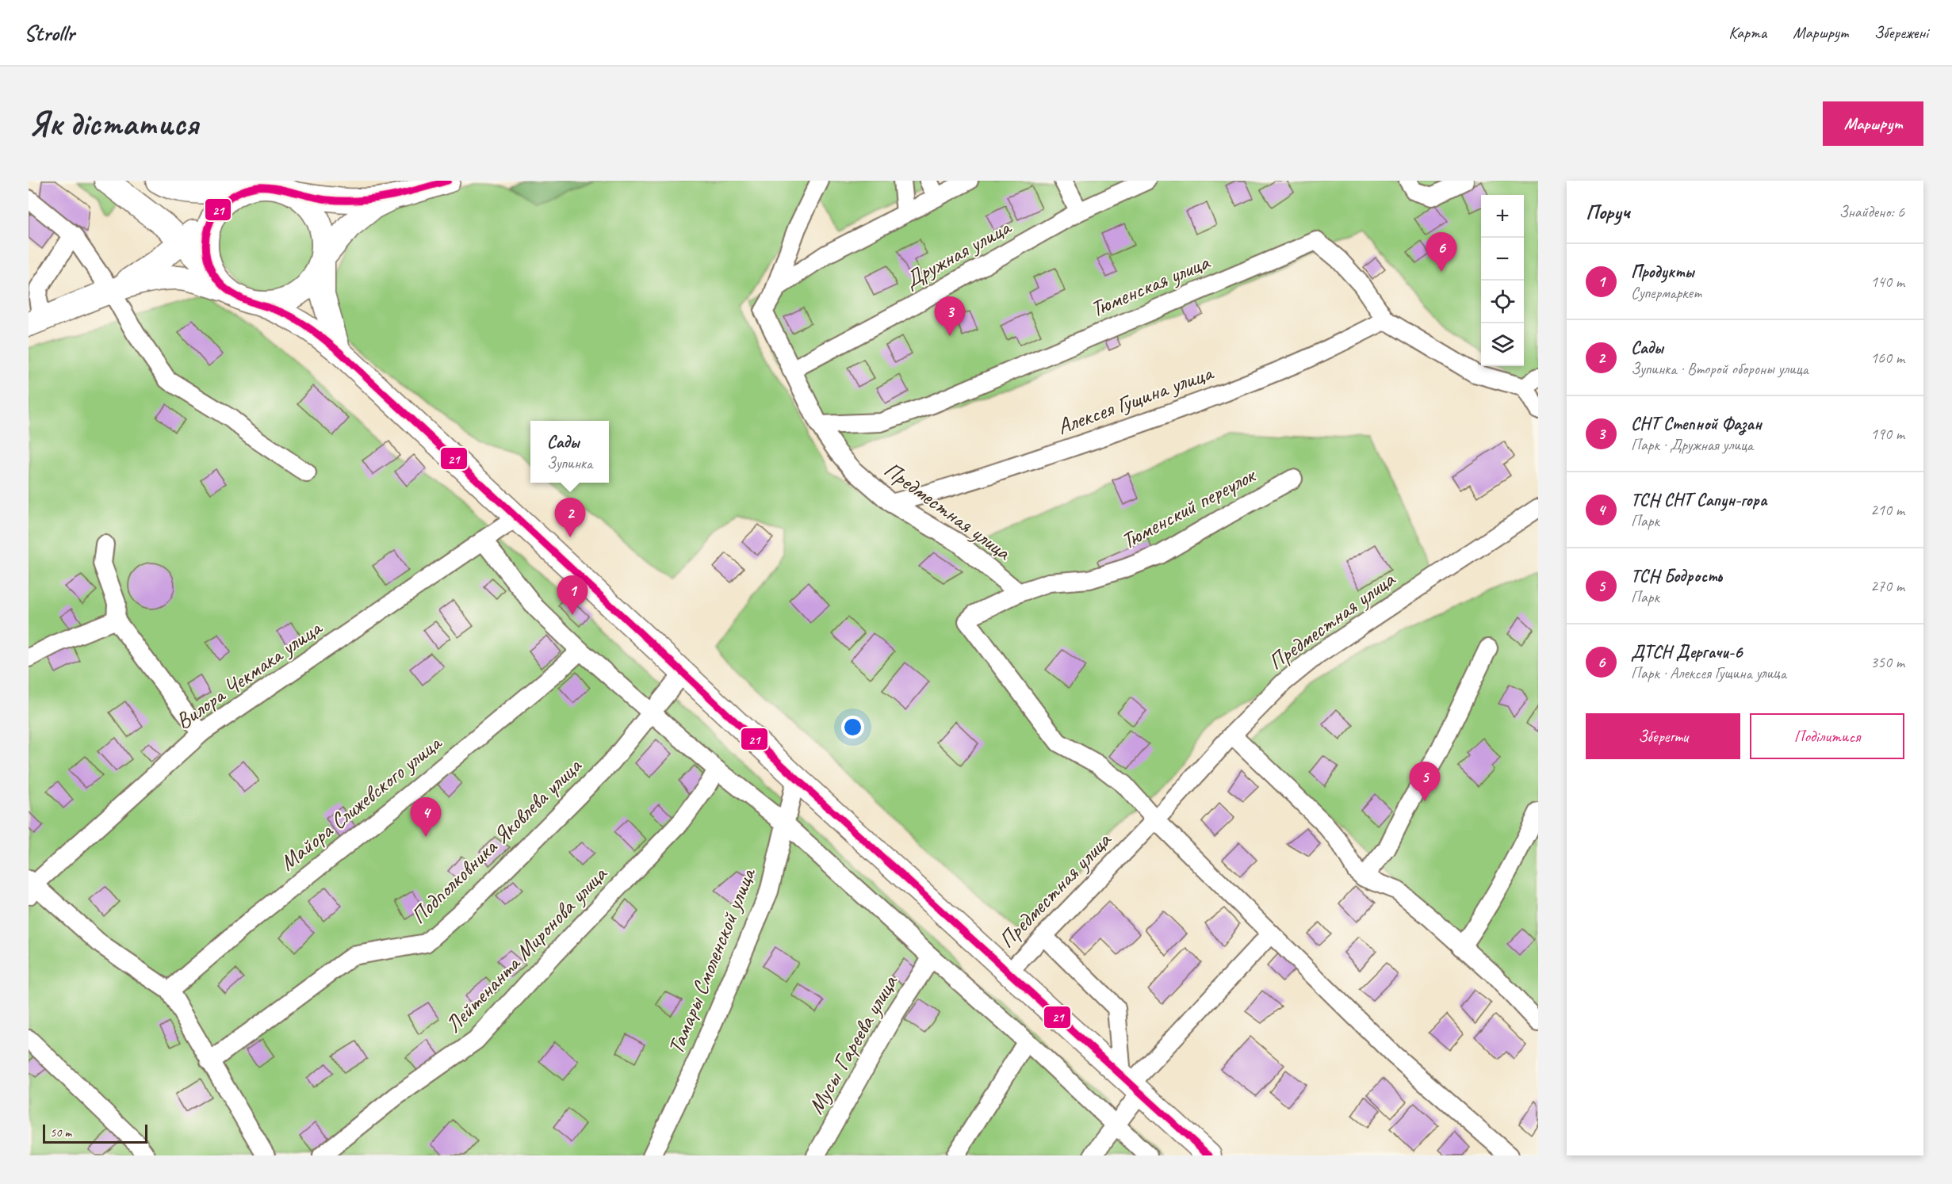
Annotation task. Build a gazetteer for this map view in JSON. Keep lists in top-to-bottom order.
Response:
{
  "streets": {
    "street": [
      "Дружная улица",
      "Тюменская улица",
      "Алексея Гущина улица",
      "Тюменский переулок",
      "Предместная улица",
      "Вилора Чекмака улица",
      "Майора Слижевского улица",
      "Подполковника Яковлева улица",
      "Лейтенанта Миронова улица",
      "Тамары Смоленской улица",
      "Мусы Гареева улица"
    ]
  },
  "crossings": [
    ["Дружная улица", "Предместная улица"],
    ["Тюменская улица", "Алексея Гущина улица"],
    ["Тюменская улица", "Предместная улица"],
    ["Алексея Гущина улица", "Предместная улица"],
    ["Тюменский переулок", "Предместная улица"]
  ],
  "lines": ["transit line 21"],
  "scale_bar": "50 m",
  "page": {
    "header": "Strollr",
    "nav": ["Карта", "Маршрут", "Збережені"],
    "buttons": [
      "Маршрут",
      ["Зберегти", "Поділитися"]
    ],
    "title": "Як дістатися",
    "heading": ["Поруч", "Знайдено: 6"],
    "map_buttons": ["+", "−"],
    "pins": [
      "6",
      "3",
      "2",
      "1",
      "5",
      "4"
    ],
    "list": [
      {
        "mark": "1",
        "name": "Продукты",
        "note": "Супермаркет",
        "value": "140 m"
      },
      {
        "mark": "2",
        "name": "Сады",
        "note": "Зупинка · Второй обороны улица",
        "value": "160 m"
      },
      {
        "mark": "3",
        "name": "СНТ Степной Фазан",
        "note": "Парк · Дружная улица",
        "value": "190 m"
      },
      {
        "mark": "4",
        "name": "ТСН СНТ Сапун-гора",
        "note": "Парк",
        "value": "210 m"
      },
      {
        "mark": "5",
        "name": "ТСН Бодрость",
        "note": "Парк",
        "value": "270 m"
      },
      {
        "mark": "6",
        "name": "ДТСН Дергачи-6",
        "note": "Парк · Алексея Гущина улица",
        "value": "350 m"
      }
    ],
    "popup": ["Сады", "Зупинка"],
    "scale": "50 m"
  }
}
